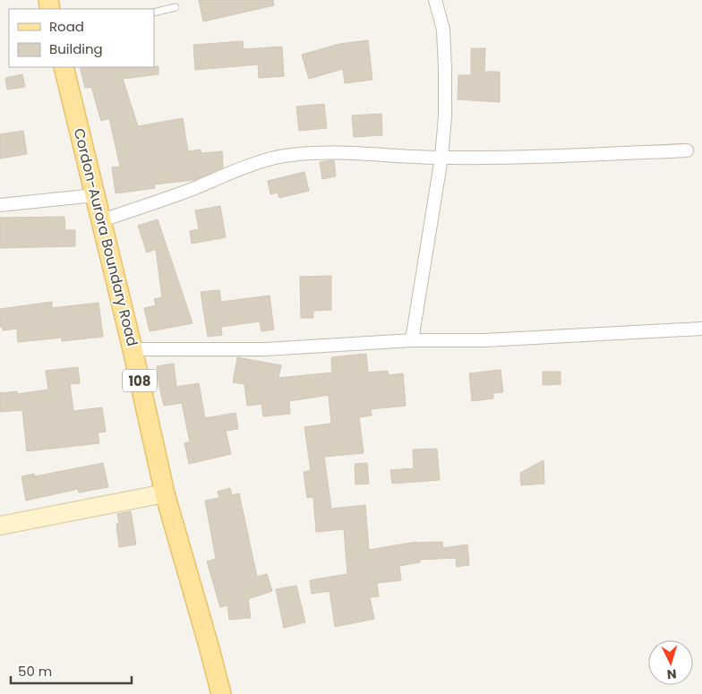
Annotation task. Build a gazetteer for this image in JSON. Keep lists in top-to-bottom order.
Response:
{
  "streets": {
    "main road": ["Cordon-Aurora Boundary Road", "108"]
  },
  "legend": ["Road", "Building"],
  "scale_bar": "50 m",
  "north": "bottom"
}
